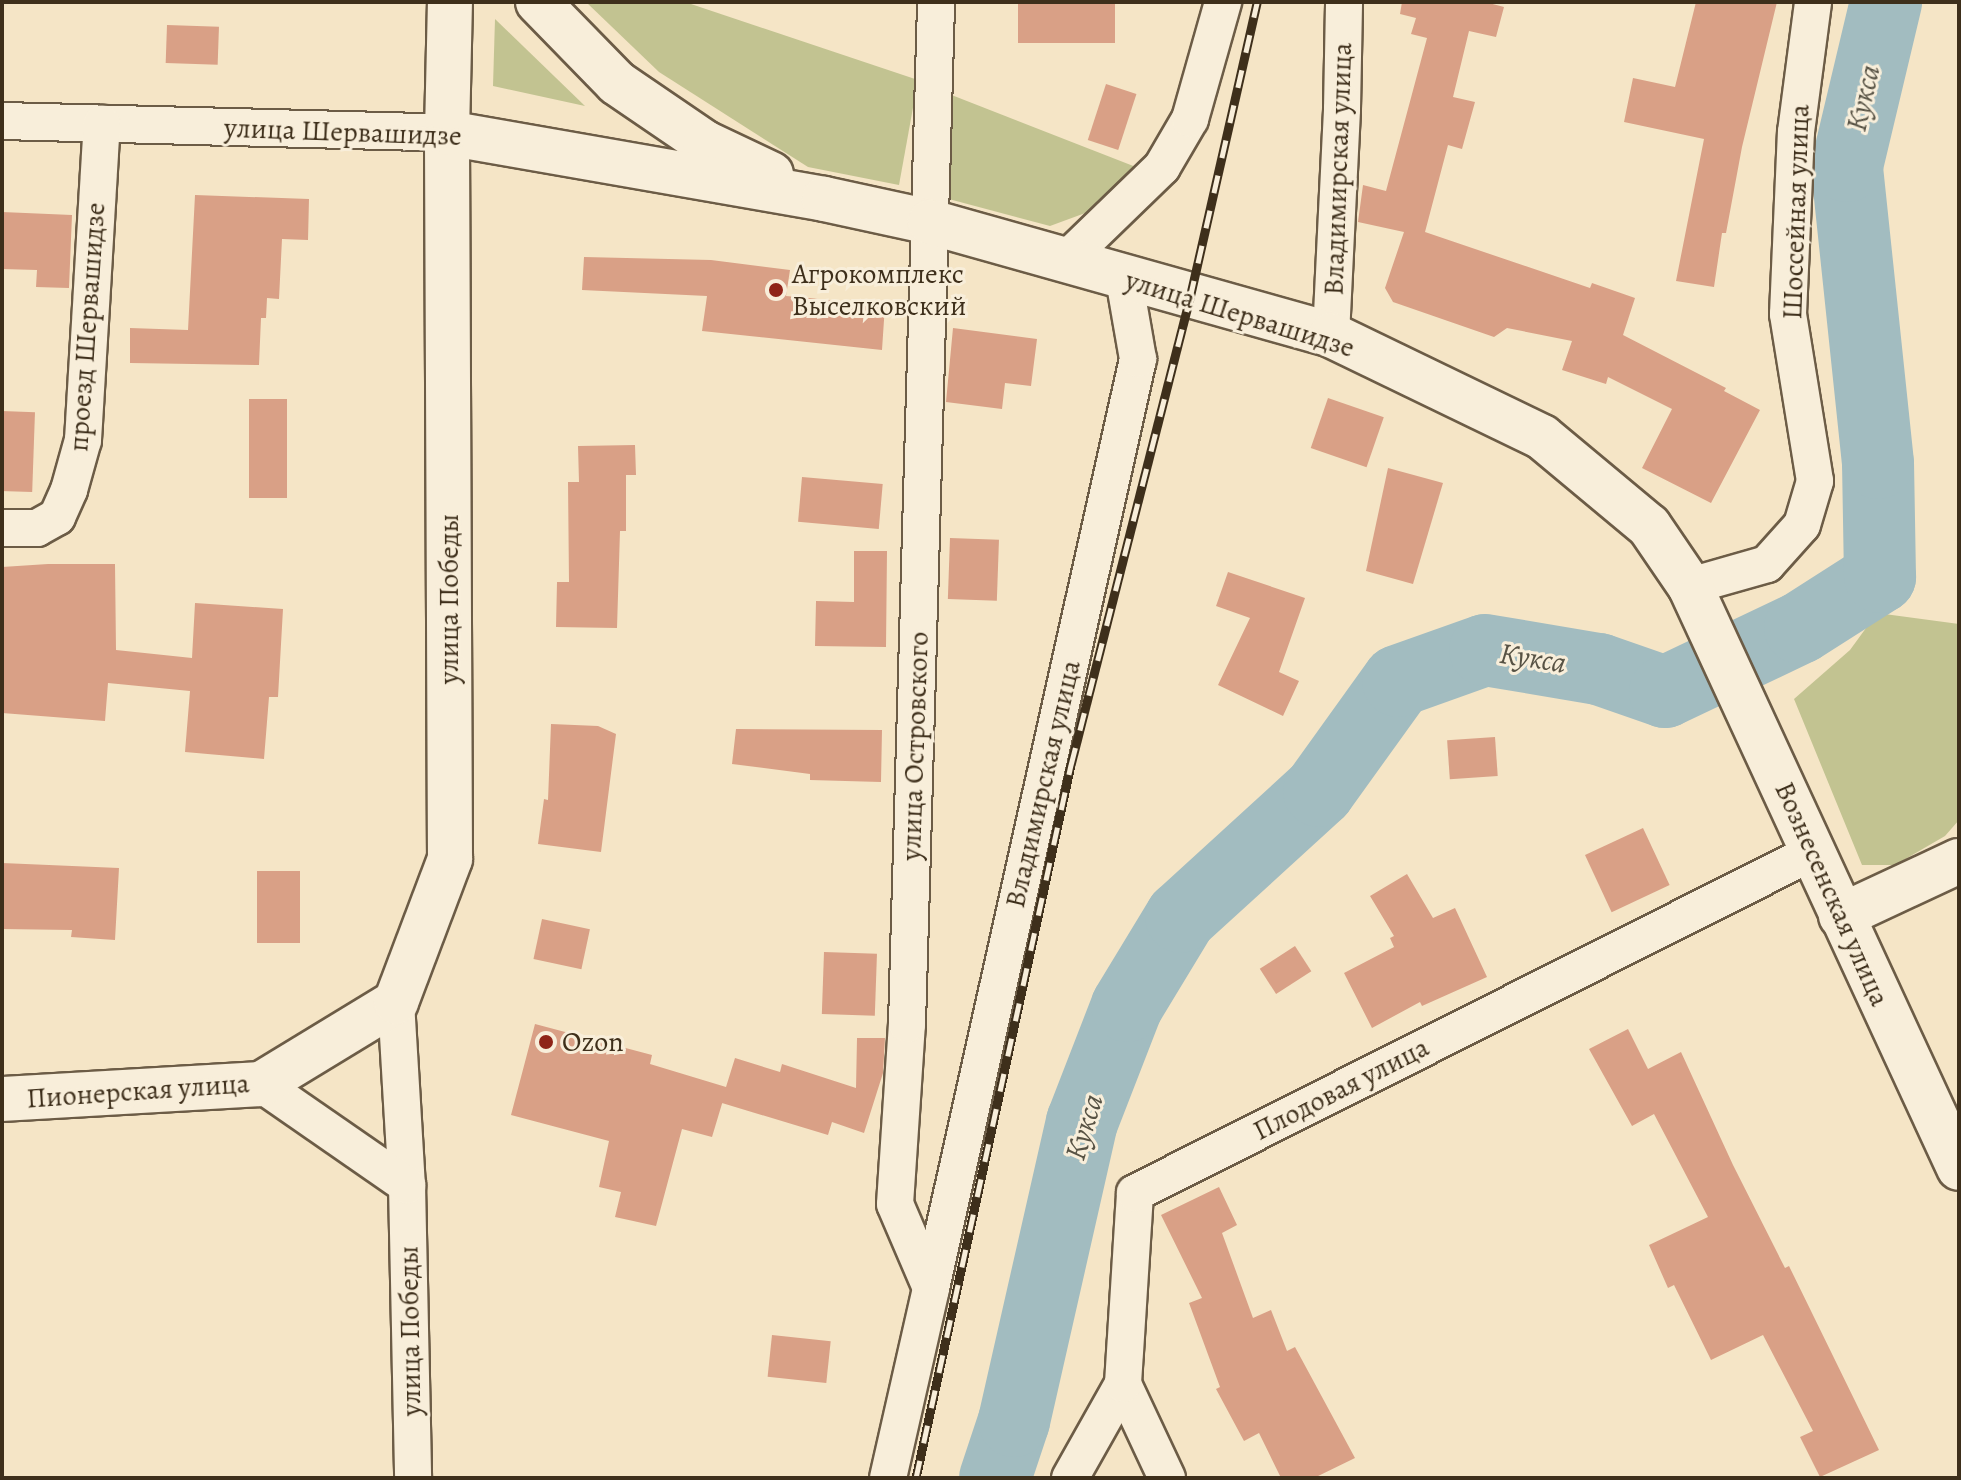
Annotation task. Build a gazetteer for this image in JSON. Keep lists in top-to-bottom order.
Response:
{
  "streets": {
    "street": [
      "улица Шервашидзе",
      "Владимирская улица",
      "Шоссейная улица",
      "проезд Шервашидзе",
      "улица Победы",
      "улица Островского",
      "Вознесенская улица",
      "Плодовая улица",
      "Пионерская улица"
    ]
  },
  "crossings": [
    ["улица Шервашидзе", "Владимирская улица"],
    ["улица Шервашидзе", "Шоссейная улица"],
    ["улица Шервашидзе", "проезд Шервашидзе"],
    ["улица Шервашидзе", "улица Победы"],
    ["улица Шервашидзе", "улица Островского"],
    ["улица Шервашидзе", "Вознесенская улица"],
    ["Владимирская улица", "улица Островского"],
    ["Шоссейная улица", "Вознесенская улица"],
    ["улица Победы", "Пионерская улица"],
    ["Вознесенская улица", "Плодовая улица"]
  ],
  "water": ["Кукса"],
  "places": ["Агрокомплекс Выселковский", "Ozon"]
}
